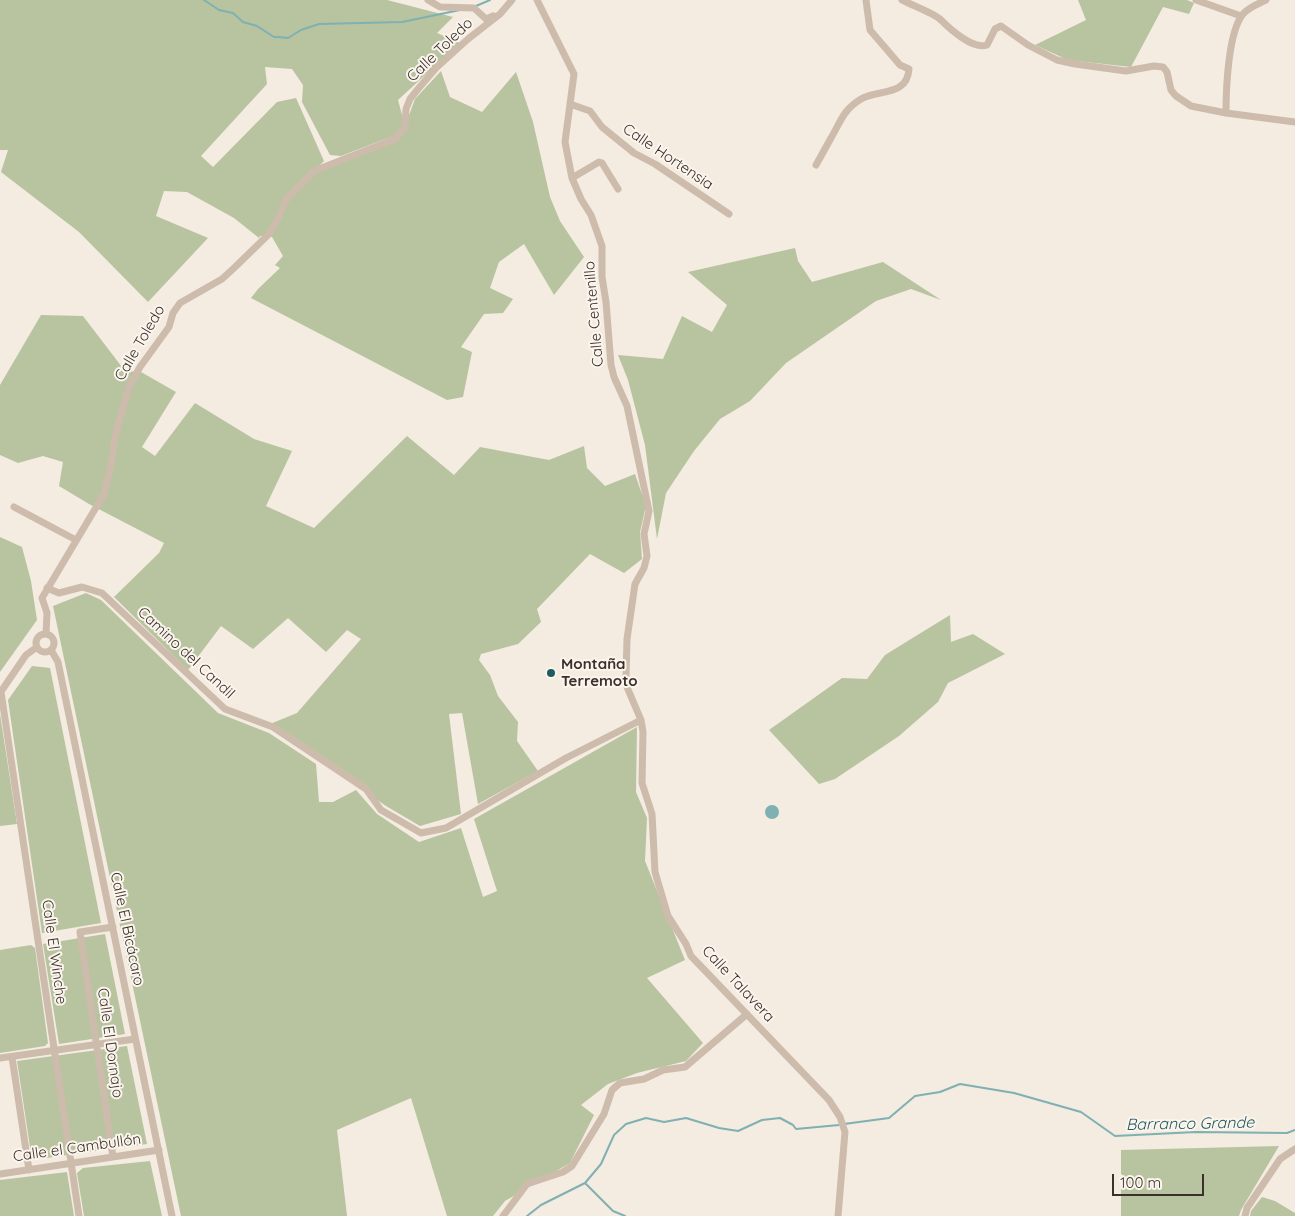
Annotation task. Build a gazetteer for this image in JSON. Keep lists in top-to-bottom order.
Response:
{
  "streets": {
    "street": [
      "Calle Toledo",
      "Calle Hortensia",
      "Calle Centenillo",
      "Camino del Candil",
      "Calle El Bicácaro",
      "Calle El Winche",
      "Calle Talavera",
      "Calle El Dornajo",
      "Calle el Cambullón"
    ]
  },
  "crossings": [
    ["Calle Toledo", "Camino del Candil"],
    ["Calle Toledo", "Calle El Bicácaro"],
    ["Calle Hortensia", "Calle Centenillo"],
    ["Calle Centenillo", "Camino del Candil"],
    ["Calle Centenillo", "Calle Talavera"],
    ["Camino del Candil", "Calle Talavera"],
    ["Calle El Bicácaro", "Calle El Dornajo"],
    ["Calle El Bicácaro", "Calle el Cambullón"],
    ["Calle El Winche", "Calle el Cambullón"],
    ["Calle El Dornajo", "Calle el Cambullón"]
  ],
  "water": ["Barranco Grande"],
  "places": ["Montaña Terremoto"],
  "scale_bar": "100 m"
}
